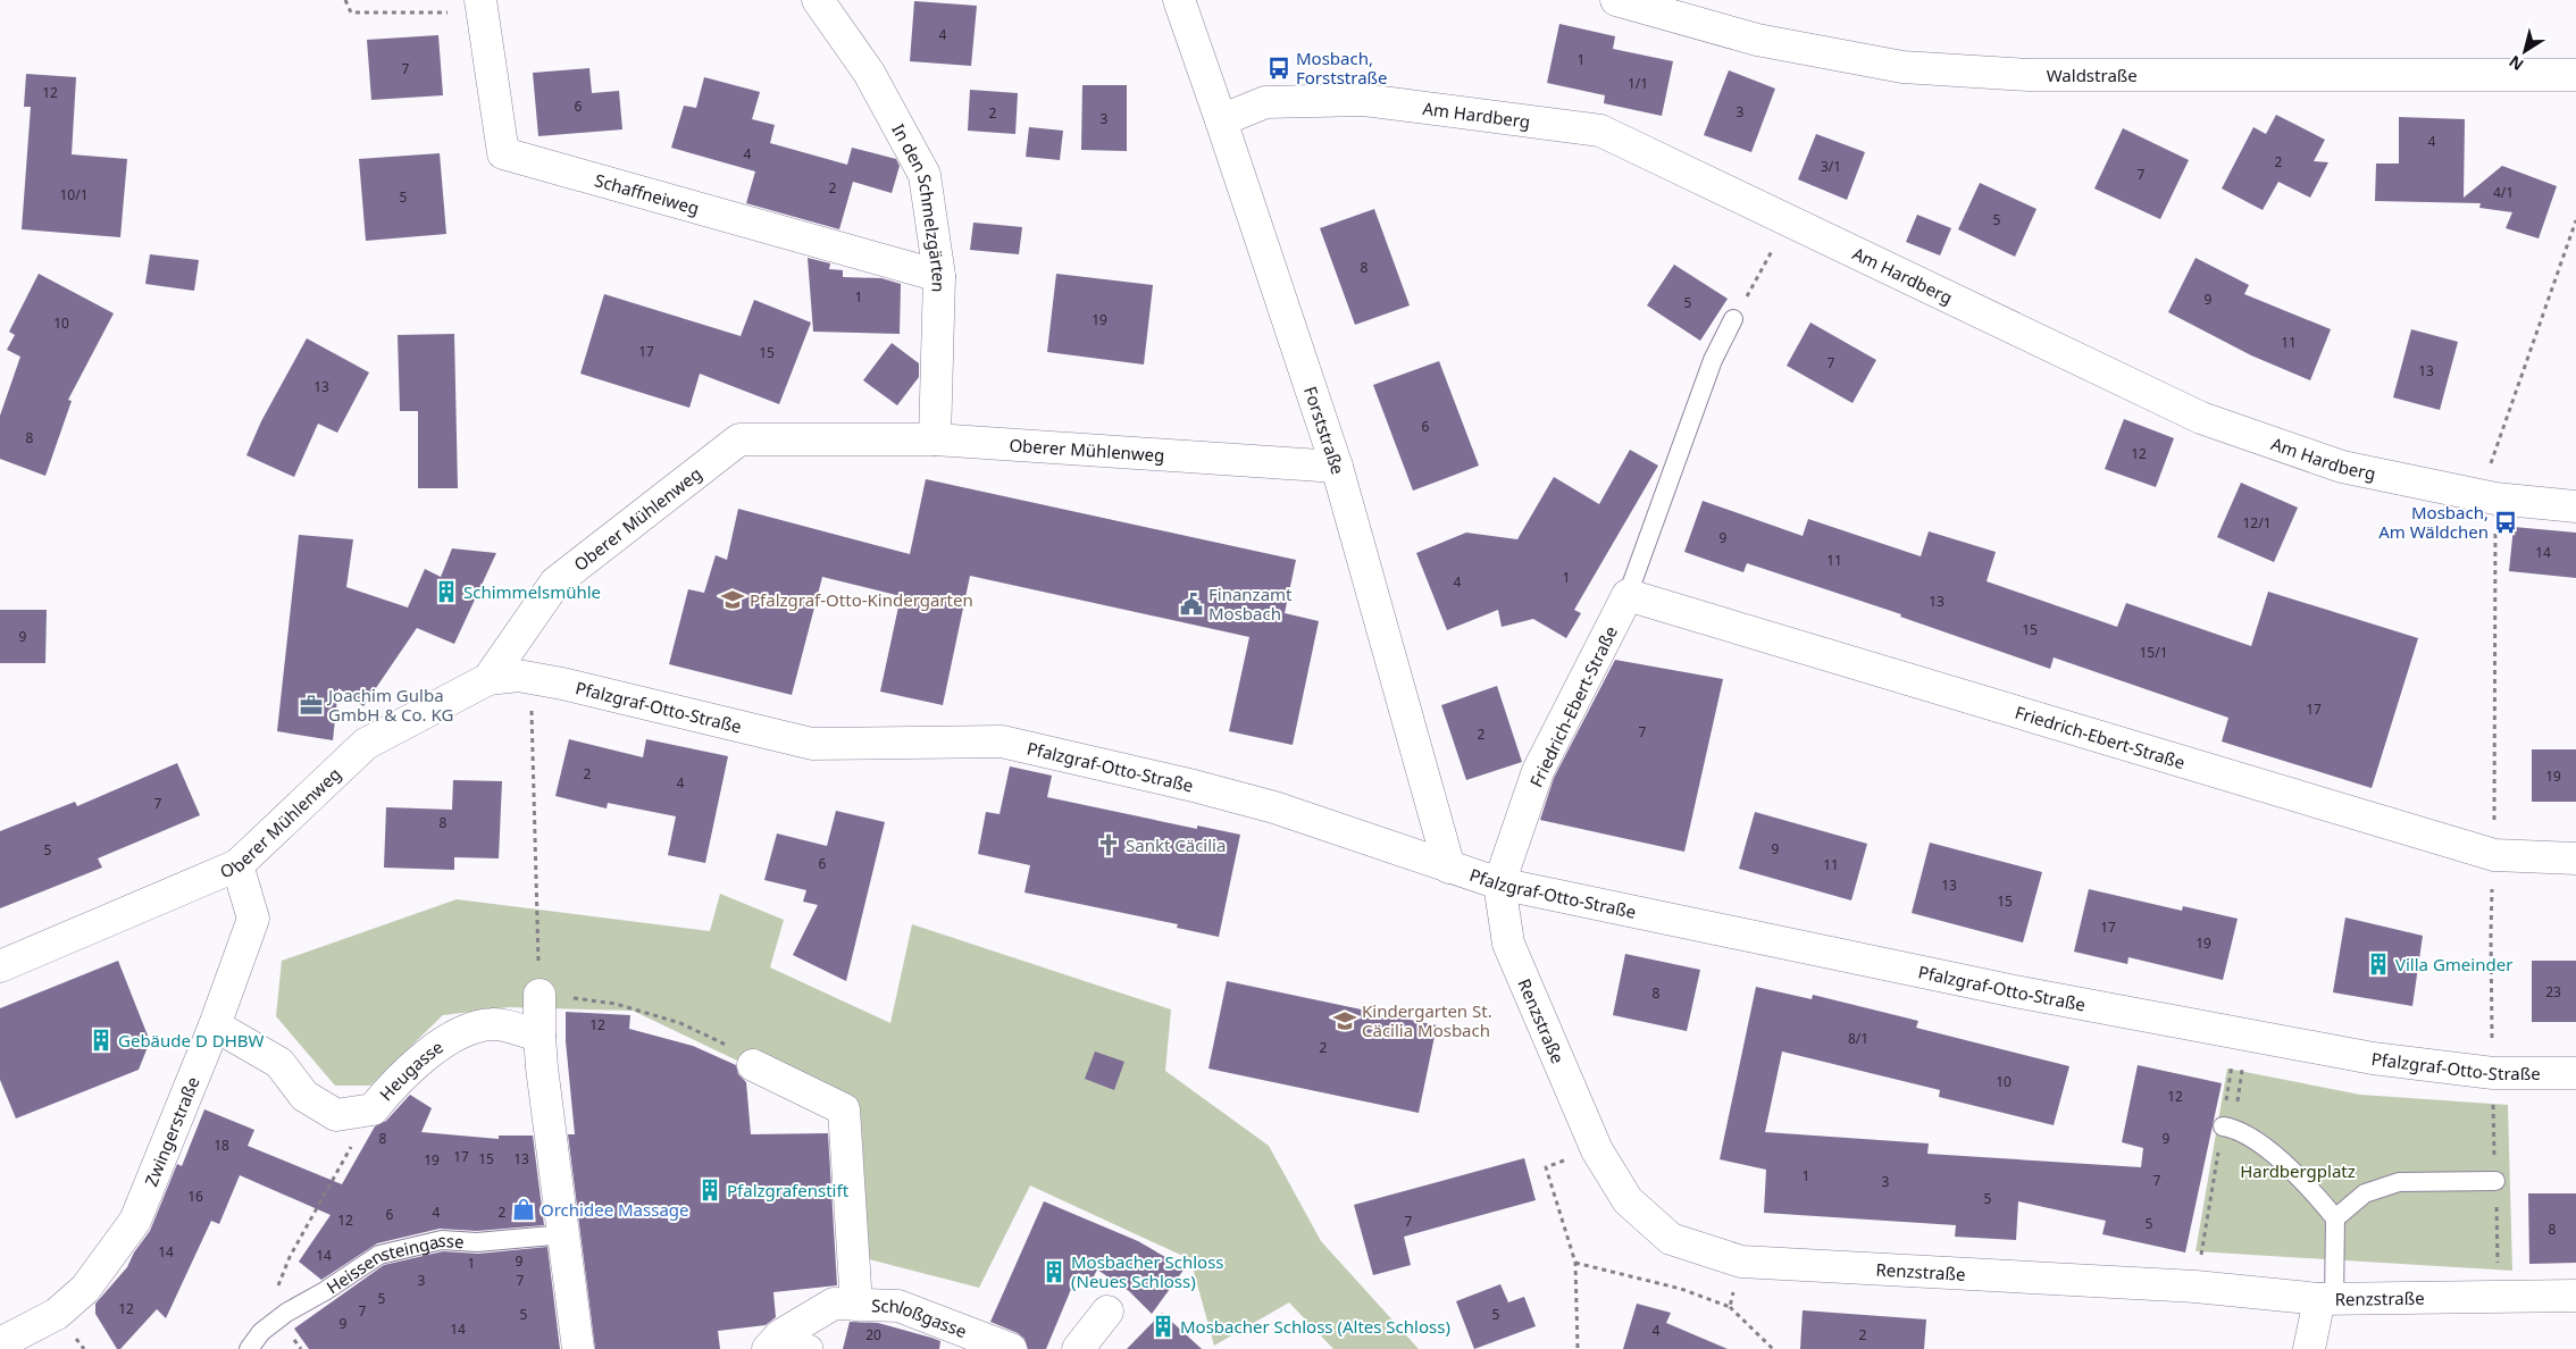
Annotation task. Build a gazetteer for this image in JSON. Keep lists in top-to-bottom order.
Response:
{
  "streets": {
    "street": [
      "Waldstraße",
      "Am Hardberg",
      "Schaffneiweg",
      "In den Schmelzgärten",
      "Forststraße",
      "Oberer Mühlenweg",
      "Pfalzgraf-Otto-Straße",
      "Friedrich-Ebert-Straße",
      "Renzstraße",
      "Heugasse",
      "Zwingerstraße",
      "Schloßgasse"
    ],
    "lane": ["Heissensteingasse"]
  },
  "crossings": [
    ["Am Hardberg", "Forststraße"],
    ["Schaffneiweg", "In den Schmelzgärten"],
    ["In den Schmelzgärten", "Oberer Mühlenweg"],
    ["Forststraße", "Oberer Mühlenweg"],
    ["Forststraße", "Pfalzgraf-Otto-Straße"],
    ["Oberer Mühlenweg", "Pfalzgraf-Otto-Straße"],
    ["Oberer Mühlenweg", "Zwingerstraße"],
    ["Pfalzgraf-Otto-Straße", "Friedrich-Ebert-Straße"],
    ["Pfalzgraf-Otto-Straße", "Renzstraße"],
    ["Friedrich-Ebert-Straße", "Renzstraße"],
    ["Heugasse", "Zwingerstraße"]
  ],
  "parks": ["Hardbergplatz"],
  "places": {
    "bus stop": ["Mosbach, Forststraße", "Mosbach, Am Wäldchen"],
    "building": [
      "Schimmelsmühle",
      "Villa Gmeinder",
      "Gebäude D DHBW",
      "Pfalzgrafenstift",
      "Mosbacher Schloss (Neues Schloss)",
      "Mosbacher Schloss (Altes Schloss)"
    ],
    "school or university": ["Pfalzgraf-Otto-Kindergarten", "Kindergarten St. Cäcilia Mosbach"],
    "public building": ["Finanzamt Mosbach"],
    "office": ["Joachim Gulba GmbH & Co. KG"],
    "church": ["Sankt Cäcilia"],
    "shop": ["Orchidee Massage"]
  },
  "house_numbers": [
    "4",
    "1",
    "7",
    "1/1",
    "12",
    "6",
    "3",
    "2",
    "3",
    "4",
    "4",
    "2",
    "3/1",
    "7",
    "2",
    "4/1",
    "10/1",
    "5",
    "5",
    "8",
    "1",
    "9",
    "5",
    "19",
    "10",
    "11",
    "17",
    "15",
    "7",
    "13",
    "13",
    "6",
    "8",
    "12",
    "12/1",
    "9",
    "14",
    "11",
    "1",
    "4",
    "13",
    "15",
    "9",
    "15/1",
    "17",
    "7",
    "2",
    "2",
    "19",
    "4",
    "7",
    "8",
    "9",
    "5",
    "6",
    "11",
    "13",
    "15",
    "17",
    "19",
    "23",
    "8",
    "12",
    "8/1",
    "2",
    "10",
    "12",
    "8",
    "9",
    "18",
    "17",
    "15",
    "13",
    "19",
    "1",
    "7",
    "3",
    "16",
    "5",
    "4",
    "2",
    "6",
    "12",
    "7",
    "5",
    "8",
    "14",
    "14",
    "9",
    "1",
    "3",
    "7",
    "5",
    "12",
    "7",
    "5",
    "5",
    "9",
    "14",
    "4",
    "20",
    "2"
  ],
  "north": "bottom left"
}
